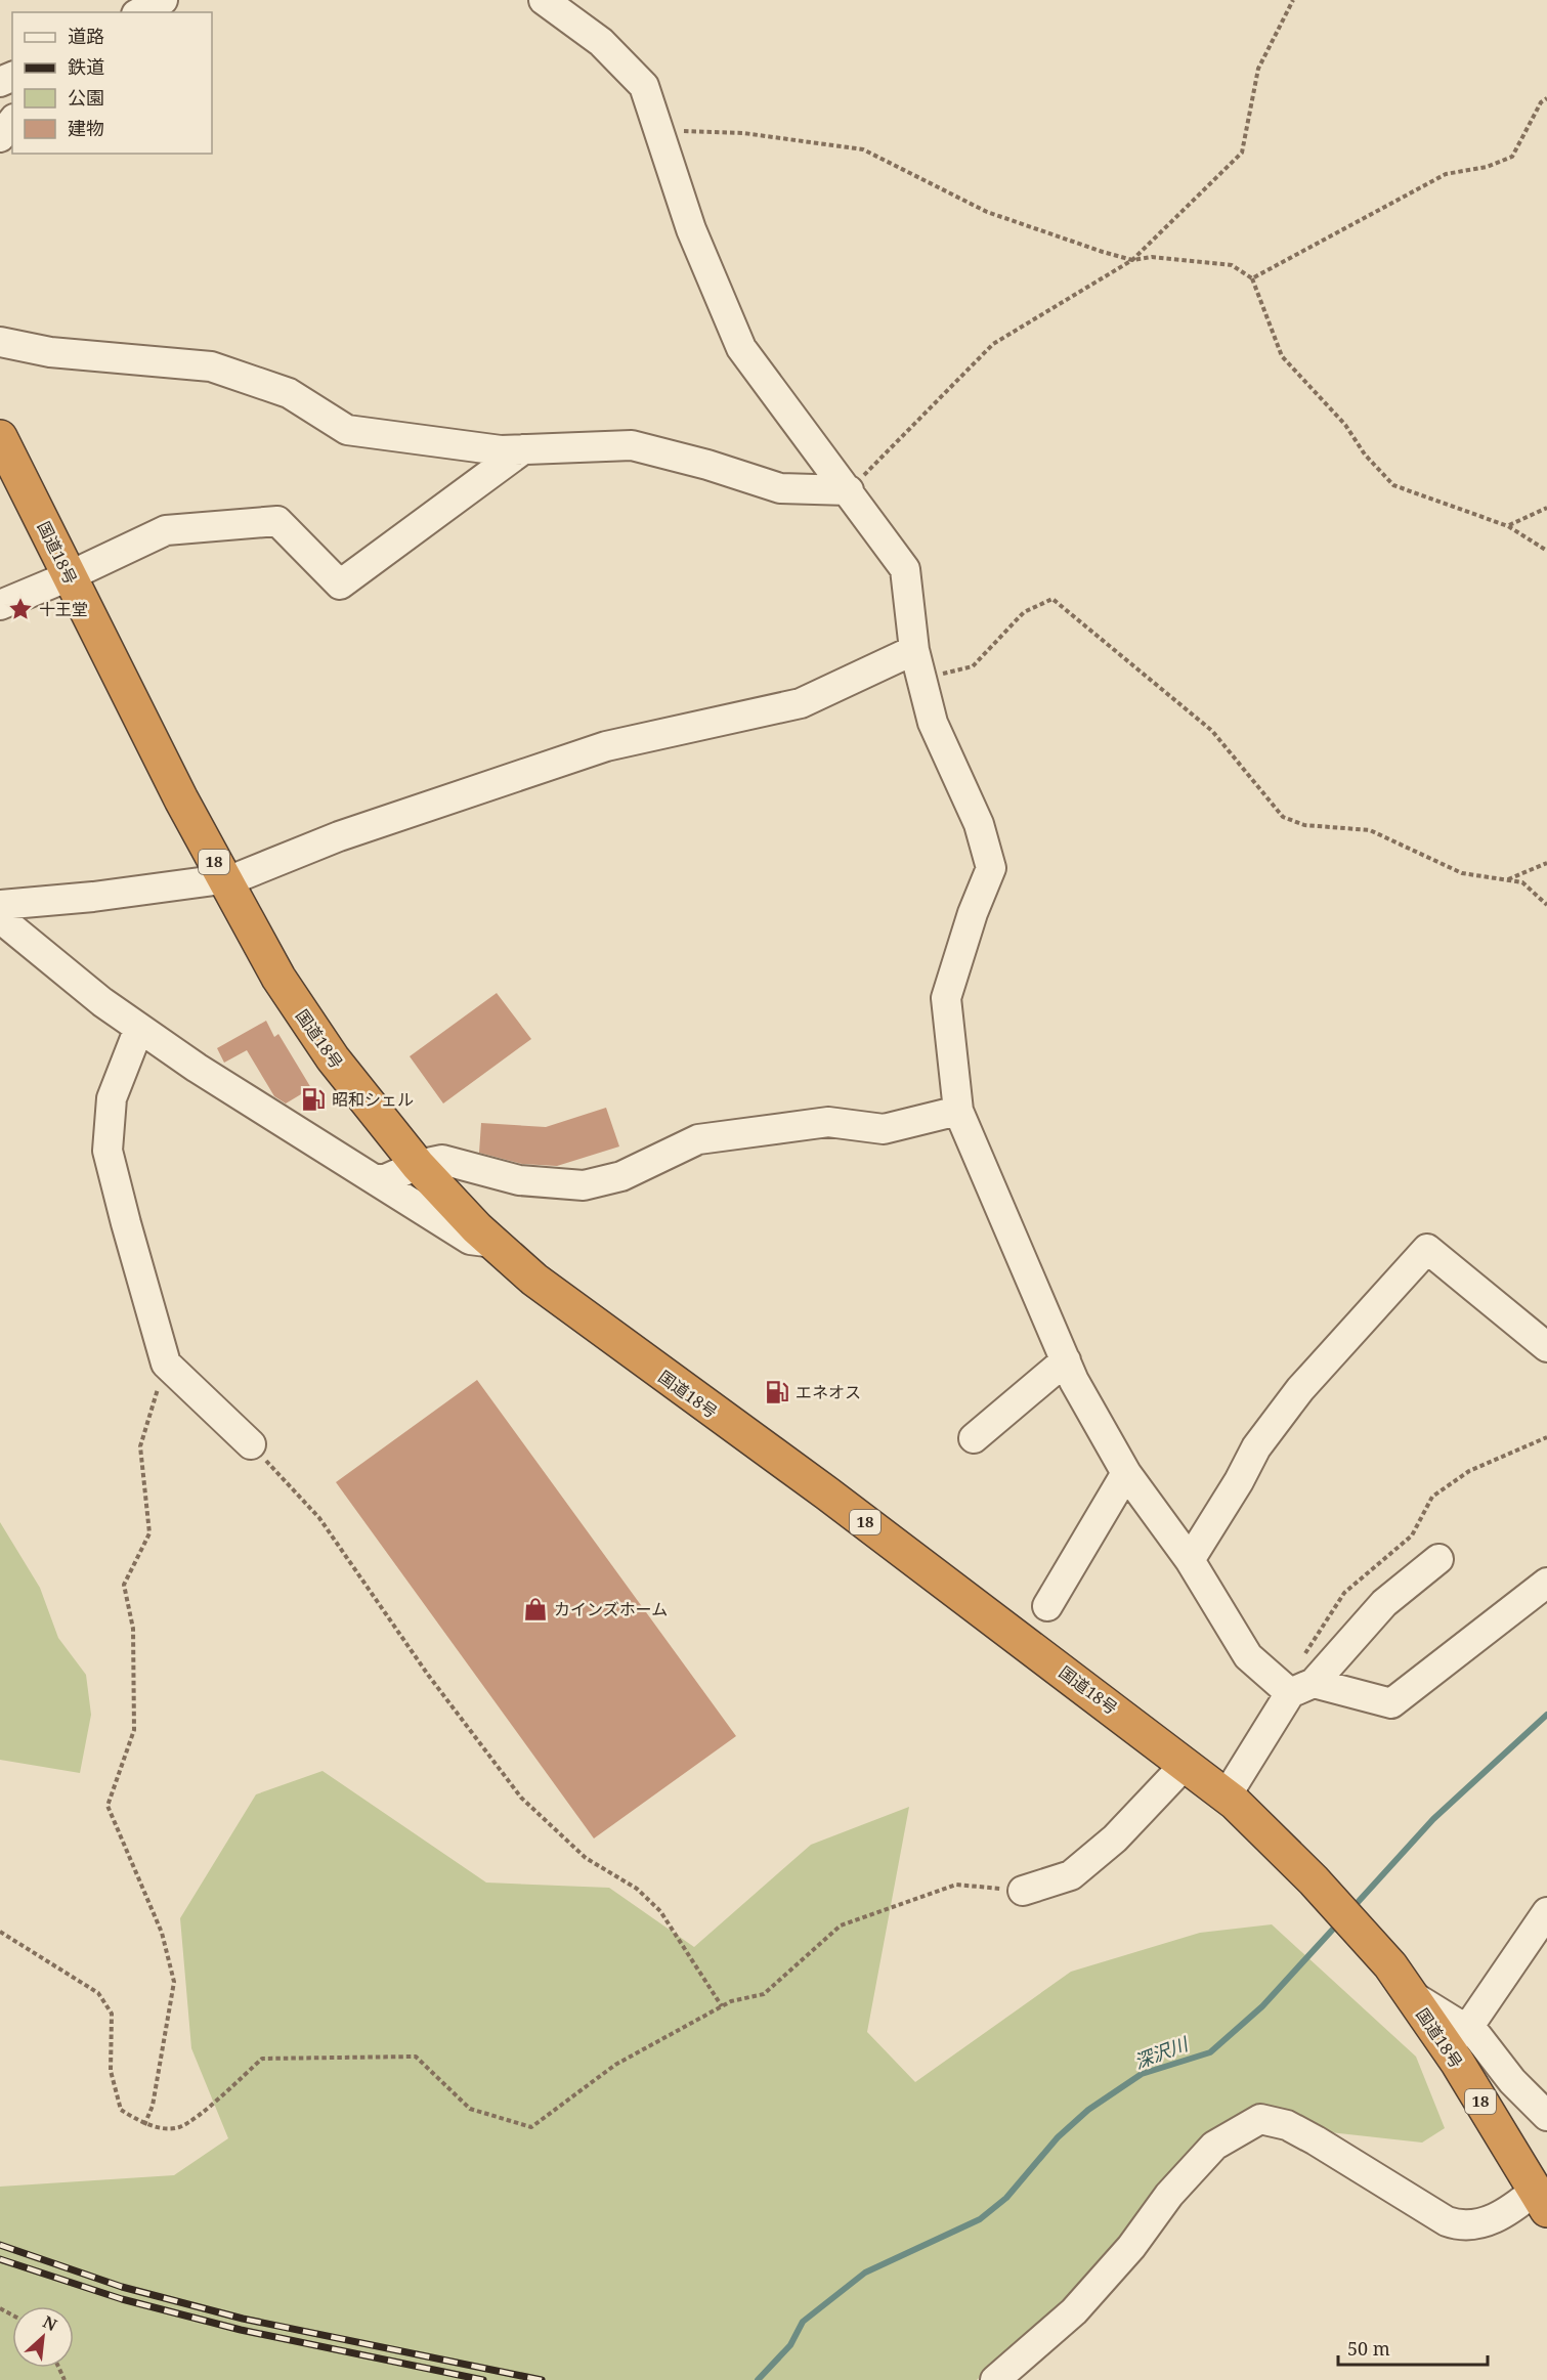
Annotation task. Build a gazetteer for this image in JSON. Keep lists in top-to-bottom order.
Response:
{
  "streets": {
    "highway": ["国道18号", "18"]
  },
  "water": ["深沢川"],
  "places": {
    "place": ["十王堂"],
    "fuel station": ["昭和シェル", "エネオス"],
    "shop": ["カインズホーム"]
  },
  "legend": [
    "道路",
    "鉄道",
    "公園",
    "建物"
  ],
  "scale_bar": "50 m",
  "north": "top right"
}
